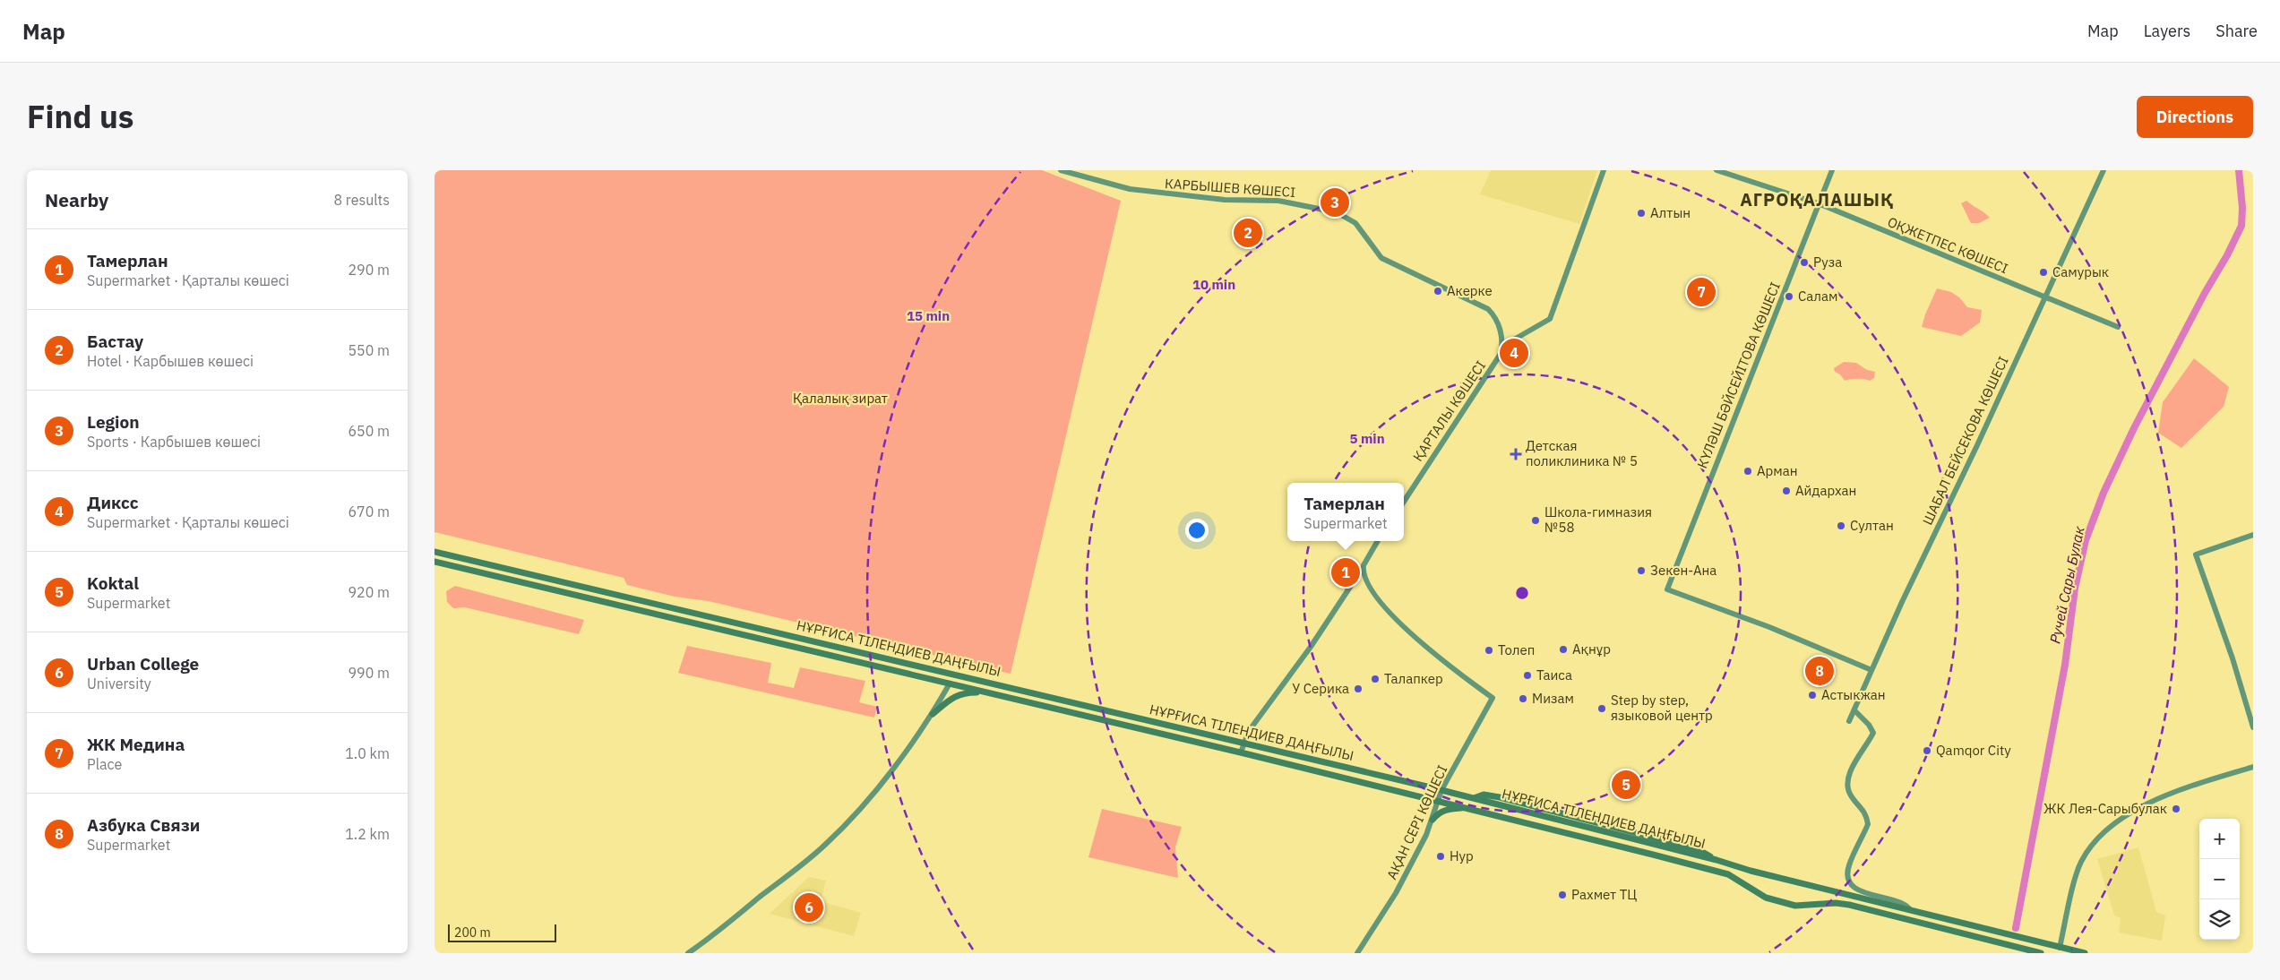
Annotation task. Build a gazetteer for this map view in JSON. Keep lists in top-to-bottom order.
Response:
{
  "streets": {
    "main road": ["НҰРҒИСА ТІЛЕНДИЕВ ДАҢҒЫЛЫ"],
    "street": [
      "КАРБЫШЕВ КӨШЕСІ",
      "ОҚЖЕТПЕС КӨШЕСІ",
      "КҮЛӘШ БӘЙСЕЙІТОВА КӨШЕСІ",
      "ҚАРТАЛЫ КӨШЕСІ",
      "ШАБАЛ БЕЙСЕКОВА КӨШЕСІ",
      "АҚАН СЕРІ КӨШЕСІ"
    ]
  },
  "crossings": [
    ["КАРБЫШЕВ КӨШЕСІ", "ҚАРТАЛЫ КӨШЕСІ"],
    ["ОҚЖЕТПЕС КӨШЕСІ", "КҮЛӘШ БӘЙСЕЙІТОВА КӨШЕСІ"],
    ["ОҚЖЕТПЕС КӨШЕСІ", "ШАБАЛ БЕЙСЕКОВА КӨШЕСІ"],
    ["КҮЛӘШ БӘЙСЕЙІТОВА КӨШЕСІ", "ШАБАЛ БЕЙСЕКОВА КӨШЕСІ"],
    ["НҰРҒИСА ТІЛЕНДИЕВ ДАҢҒЫЛЫ", "АҚАН СЕРІ КӨШЕСІ"]
  ],
  "districts": ["АГРОҚАЛАШЫҚ"],
  "water": ["Ручей Сары Булак"],
  "parks": ["Қалалық зират"],
  "places": {
    "other": [
      "Алтын",
      "Руза",
      "Самурык",
      "Акерке",
      "Салам",
      "Арман",
      "Айдархан",
      "Школа-гимназия №58",
      "Султан",
      "Зекен-Ана",
      "Ақнұр",
      "Толеп",
      "Таиса",
      "Талапкер",
      "У Серика",
      "Астыкжан",
      "Мизам",
      "Step by step, языковой центр",
      "Qamqor City",
      "ЖК Лея-Сарыбулак",
      "Нур",
      "Рахмет ТЦ"
    ],
    "health": ["Детская поликлиника № 5"]
  },
  "scale_bar": "200 m",
  "page": {
    "header": "Map",
    "nav": ["Map", "Layers", "Share"],
    "title": "Find us",
    "buttons": "Directions",
    "heading": ["Nearby", "8 results"],
    "pins": [
      "3",
      "2",
      "7",
      "4",
      "1",
      "8",
      "5",
      "6"
    ],
    "list": [
      {
        "mark": "1",
        "name": "Тамерлан",
        "note": "Supermarket · Қарталы көшесі",
        "value": "290 m"
      },
      {
        "mark": "2",
        "name": "Бастау",
        "note": "Hotel · Карбышев көшесі",
        "value": "550 m"
      },
      {
        "mark": "3",
        "name": "Legion",
        "note": "Sports · Карбышев көшесі",
        "value": "650 m"
      },
      {
        "mark": "4",
        "name": "Диксс",
        "note": "Supermarket · Қарталы көшесі",
        "value": "670 m"
      },
      {
        "mark": "5",
        "name": "Koktal",
        "note": "Supermarket",
        "value": "920 m"
      },
      {
        "mark": "6",
        "name": "Urban College",
        "note": "University",
        "value": "990 m"
      },
      {
        "mark": "7",
        "name": "ЖК Медина",
        "note": "Place",
        "value": "1.0 km"
      },
      {
        "mark": "8",
        "name": "Азбука Связи",
        "note": "Supermarket",
        "value": "1.2 km"
      }
    ],
    "popup": ["Тамерлан", "Supermarket"],
    "map_buttons": ["+", "−"],
    "scale": "200 m"
  },
  "rings": ["10 min", "15 min", "5 min"]
}
